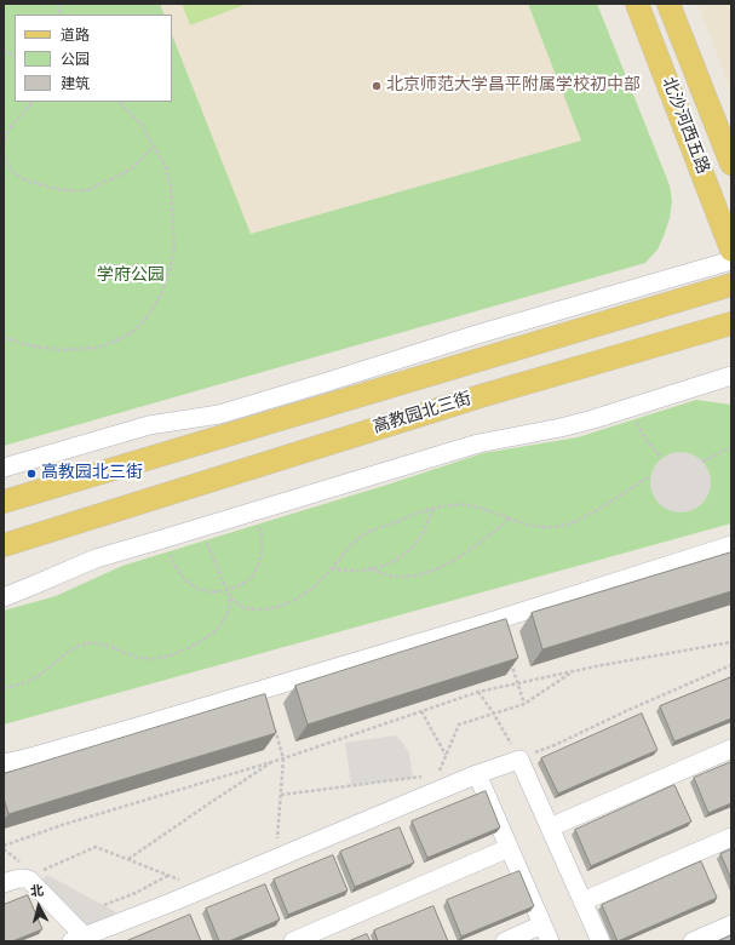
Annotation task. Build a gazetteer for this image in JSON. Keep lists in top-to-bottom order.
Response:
{
  "streets": {
    "main road": ["北沙河西五路", "高教园北三街"]
  },
  "parks": ["学府公园"],
  "places": ["北京师范大学昌平附属学校初中部", "高教园北三街"],
  "legend": ["道路", "公园", "建筑"],
  "north": "top"
}
